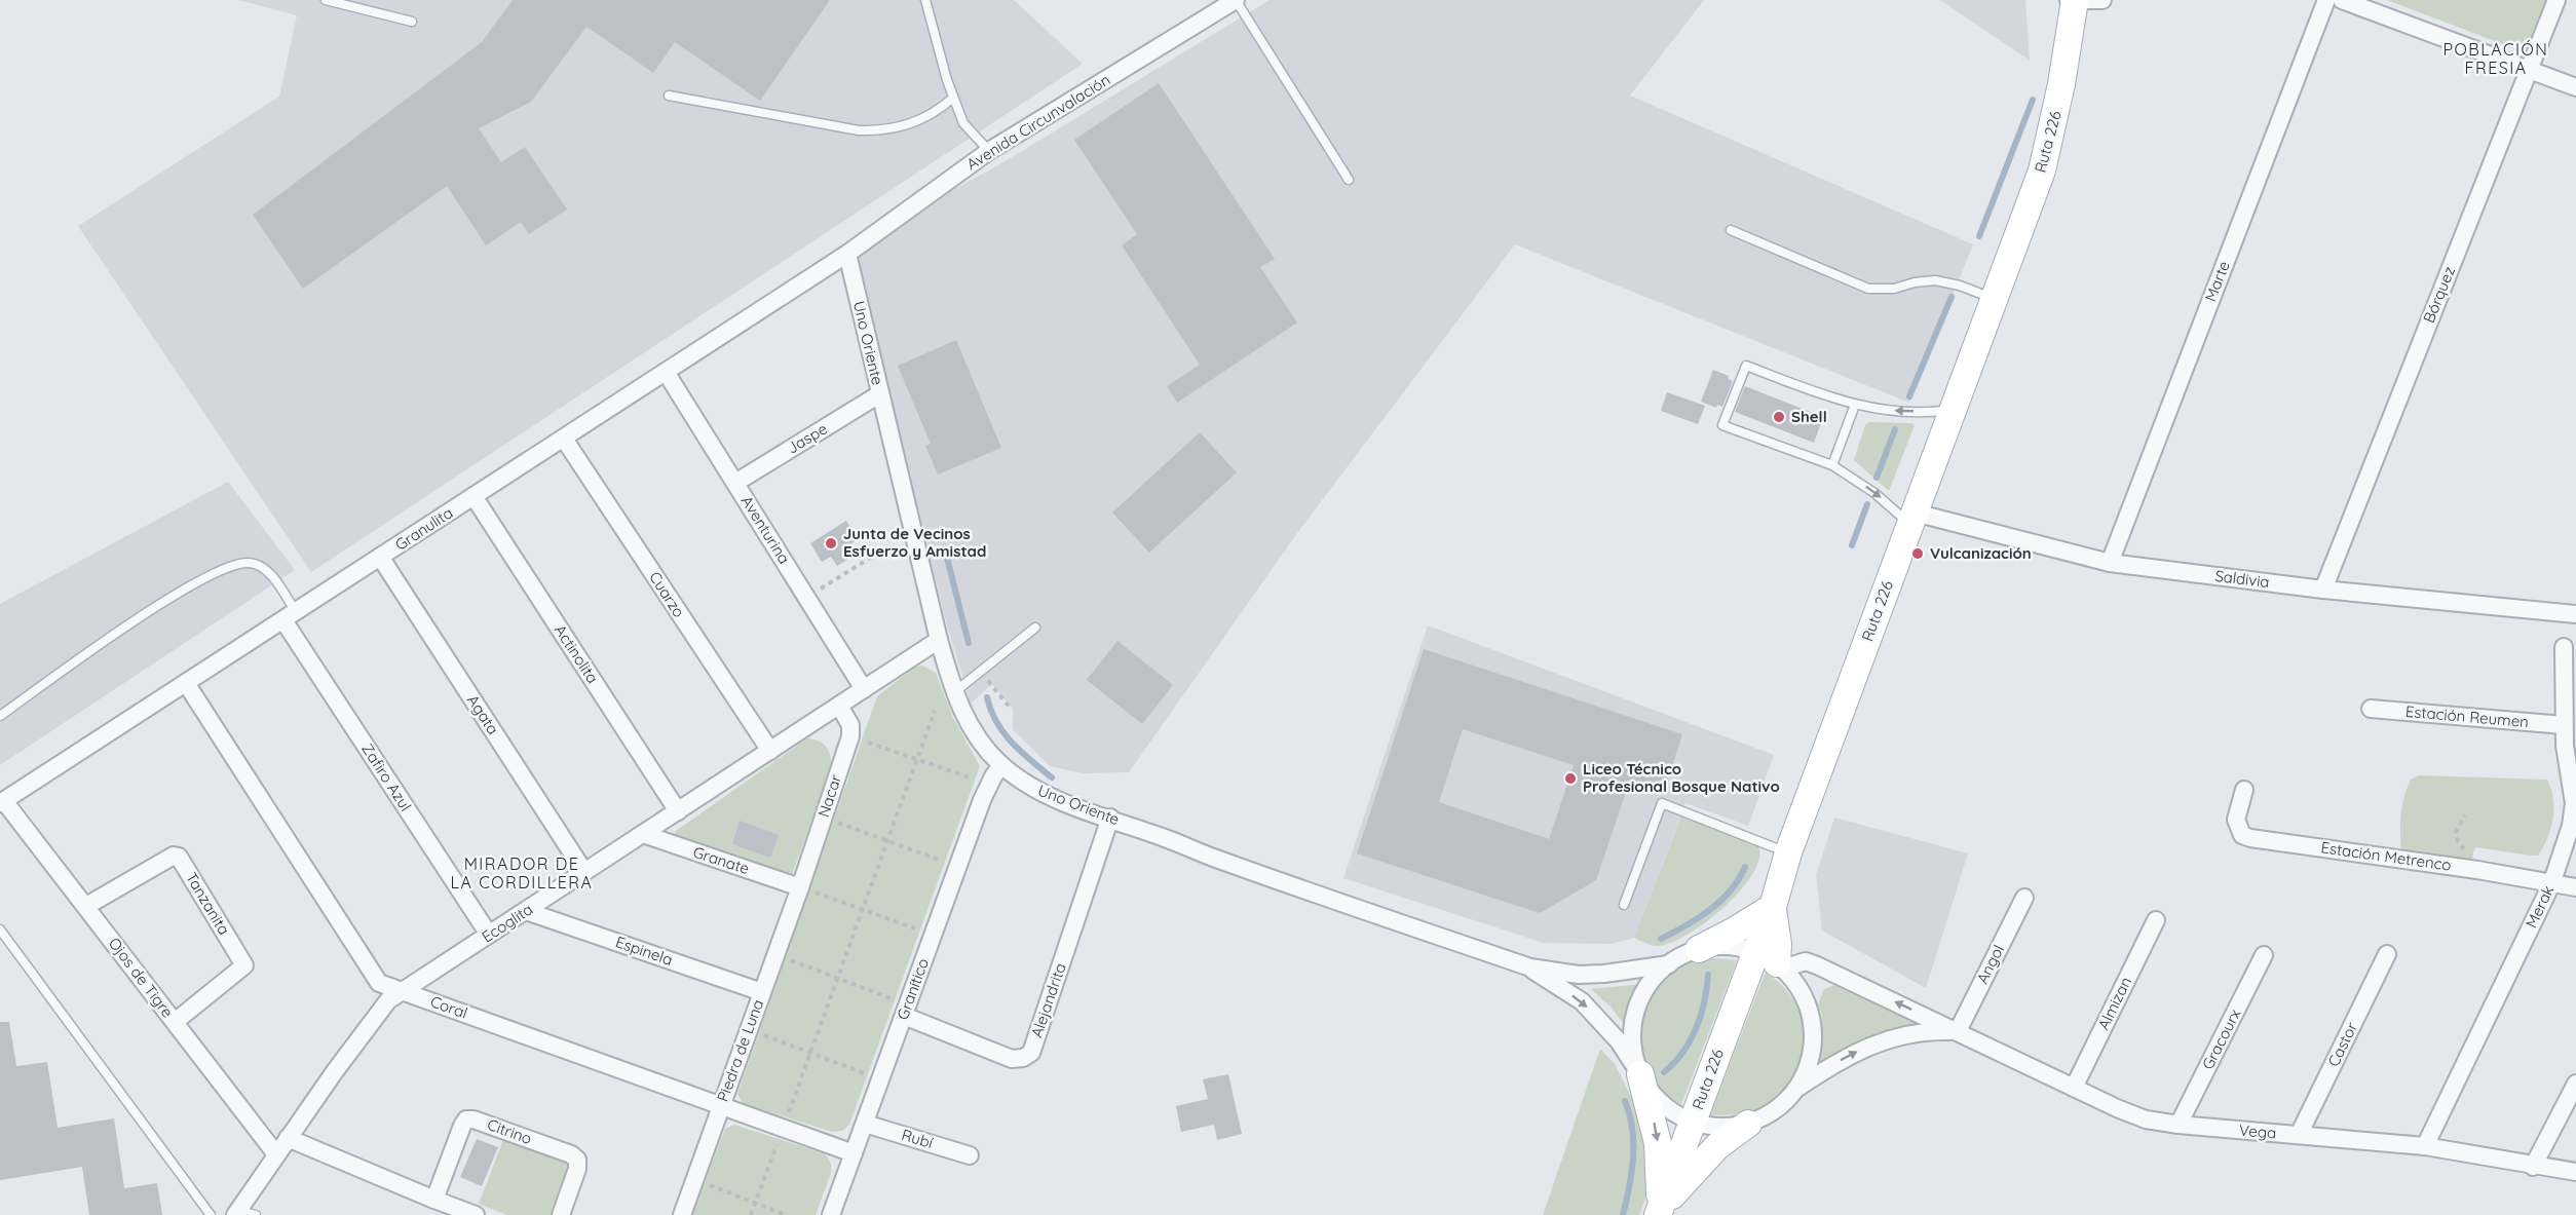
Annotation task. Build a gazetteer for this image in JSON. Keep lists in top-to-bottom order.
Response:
{
  "streets": {
    "main road": ["Ruta 226"],
    "street": [
      "Avenida Circunvalación",
      "Marte",
      "Bórquez",
      "Uno Oriente",
      "Jaspe",
      "Granulita",
      "Aventurina",
      "Saldivia",
      "Cuarzo",
      "Actinolita",
      "Agata",
      "Estación Reumen",
      "Zafiro Azul",
      "Nacar",
      "Estación Metrenco",
      "Granate",
      "Tanzanita",
      "Merak",
      "Ecoglita",
      "Espinela",
      "Angol",
      "Ojos de Tigre",
      "Granítico",
      "Alejandrita",
      "Almizan",
      "Coral",
      "Gracourx",
      "Castor",
      "Piedra de Luna",
      "Citrino",
      "Vega",
      "Rubí"
    ]
  },
  "crossings": [
    ["Avenida Circunvalación", "Uno Oriente"],
    ["Avenida Circunvalación", "Granulita"],
    ["Ruta 226", "Uno Oriente"],
    ["Ruta 226", "Saldivia"],
    ["Ruta 226", "Vega"],
    ["Marte", "Saldivia"],
    ["Bórquez", "Saldivia"],
    ["Uno Oriente", "Jaspe"],
    ["Uno Oriente", "Granulita"],
    ["Uno Oriente", "Ecoglita"],
    ["Uno Oriente", "Granítico"],
    ["Uno Oriente", "Alejandrita"],
    ["Jaspe", "Aventurina"],
    ["Granulita", "Aventurina"],
    ["Granulita", "Cuarzo"],
    ["Granulita", "Actinolita"],
    ["Granulita", "Agata"],
    ["Granulita", "Zafiro Azul"],
    ["Granulita", "Ojos de Tigre"],
    ["Granulita", "Coral"],
    ["Aventurina", "Ecoglita"],
    ["Cuarzo", "Ecoglita"],
    ["Actinolita", "Ecoglita"],
    ["Agata", "Ecoglita"],
    ["Estación Reumen", "Merak"],
    ["Zafiro Azul", "Ecoglita"],
    ["Nacar", "Granate"],
    ["Nacar", "Piedra de Luna"],
    ["Estación Metrenco", "Merak"],
    ["Granate", "Ecoglita"],
    ["Granate", "Piedra de Luna"],
    ["Tanzanita", "Ojos de Tigre"],
    ["Merak", "Vega"],
    ["Ecoglita", "Espinela"],
    ["Ecoglita", "Ojos de Tigre"],
    ["Ecoglita", "Coral"],
    ["Espinela", "Piedra de Luna"],
    ["Angol", "Vega"],
    ["Granítico", "Alejandrita"],
    ["Granítico", "Coral"],
    ["Granítico", "Rubí"],
    ["Almizan", "Vega"],
    ["Coral", "Piedra de Luna"],
    ["Gracourx", "Vega"],
    ["Castor", "Vega"]
  ],
  "districts": ["POBLACIÓN FRESIA", "MIRADOR DE LA CORDILLERA"],
  "places": [
    "Shell",
    "Junta de Vecinos Esfuerzo y Amistad",
    "Vulcanización",
    "Liceo Técnico Profesional Bosque Nativo"
  ]
}
